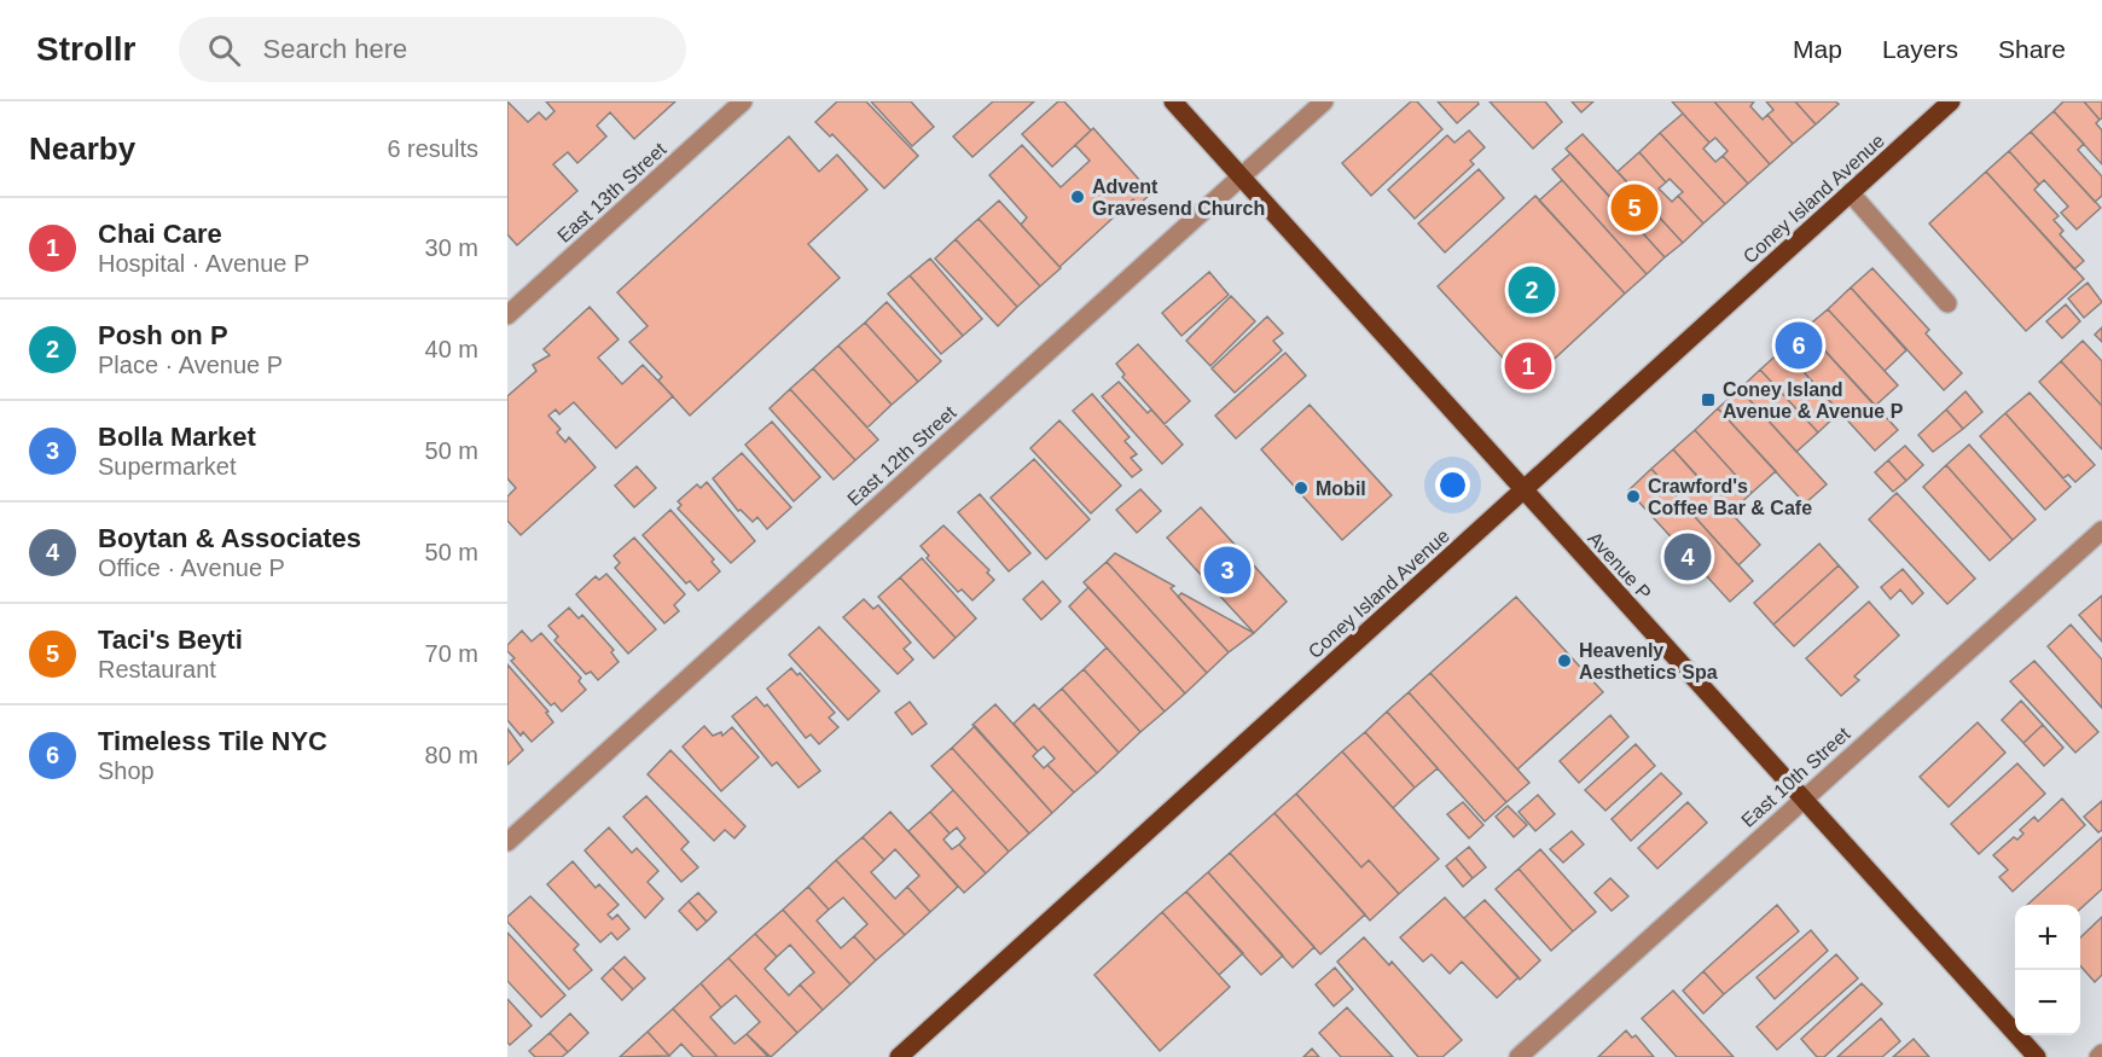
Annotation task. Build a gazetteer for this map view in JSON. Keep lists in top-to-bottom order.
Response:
{
  "streets": {
    "main road": ["Coney Island Avenue", "Avenue P"],
    "street": ["East 13th Street", "East 12th Street", "East 10th Street"]
  },
  "crossings": [
    ["Coney Island Avenue", "Avenue P"],
    ["East 12th Street", "Avenue P"],
    ["Avenue P", "East 10th Street"]
  ],
  "places": {
    "other": [
      "Advent Gravesend Church",
      "Mobil",
      "Crawford's Coffee Bar & Cafe",
      "Heavenly Aesthetics Spa"
    ],
    "transit": ["Coney Island Avenue & Avenue P"]
  },
  "page": {
    "header": "Strollr",
    "search": "Search here",
    "nav": ["Map", "Layers", "Share"],
    "heading": ["Nearby", "6 results"],
    "pins": [
      "5",
      "2",
      "6",
      "1",
      "4",
      "3"
    ],
    "list": [
      {
        "mark": "1",
        "name": "Chai Care",
        "note": "Hospital · Avenue P",
        "value": "30 m"
      },
      {
        "mark": "2",
        "name": "Posh on P",
        "note": "Place · Avenue P",
        "value": "40 m"
      },
      {
        "mark": "3",
        "name": "Bolla Market",
        "note": "Supermarket",
        "value": "50 m"
      },
      {
        "mark": "4",
        "name": "Boytan & Associates",
        "note": "Office · Avenue P",
        "value": "50 m"
      },
      {
        "mark": "5",
        "name": "Taci's Beyti",
        "note": "Restaurant",
        "value": "70 m"
      },
      {
        "mark": "6",
        "name": "Timeless Tile NYC",
        "note": "Shop",
        "value": "80 m"
      }
    ],
    "map_buttons": ["+", "−"]
  }
}
